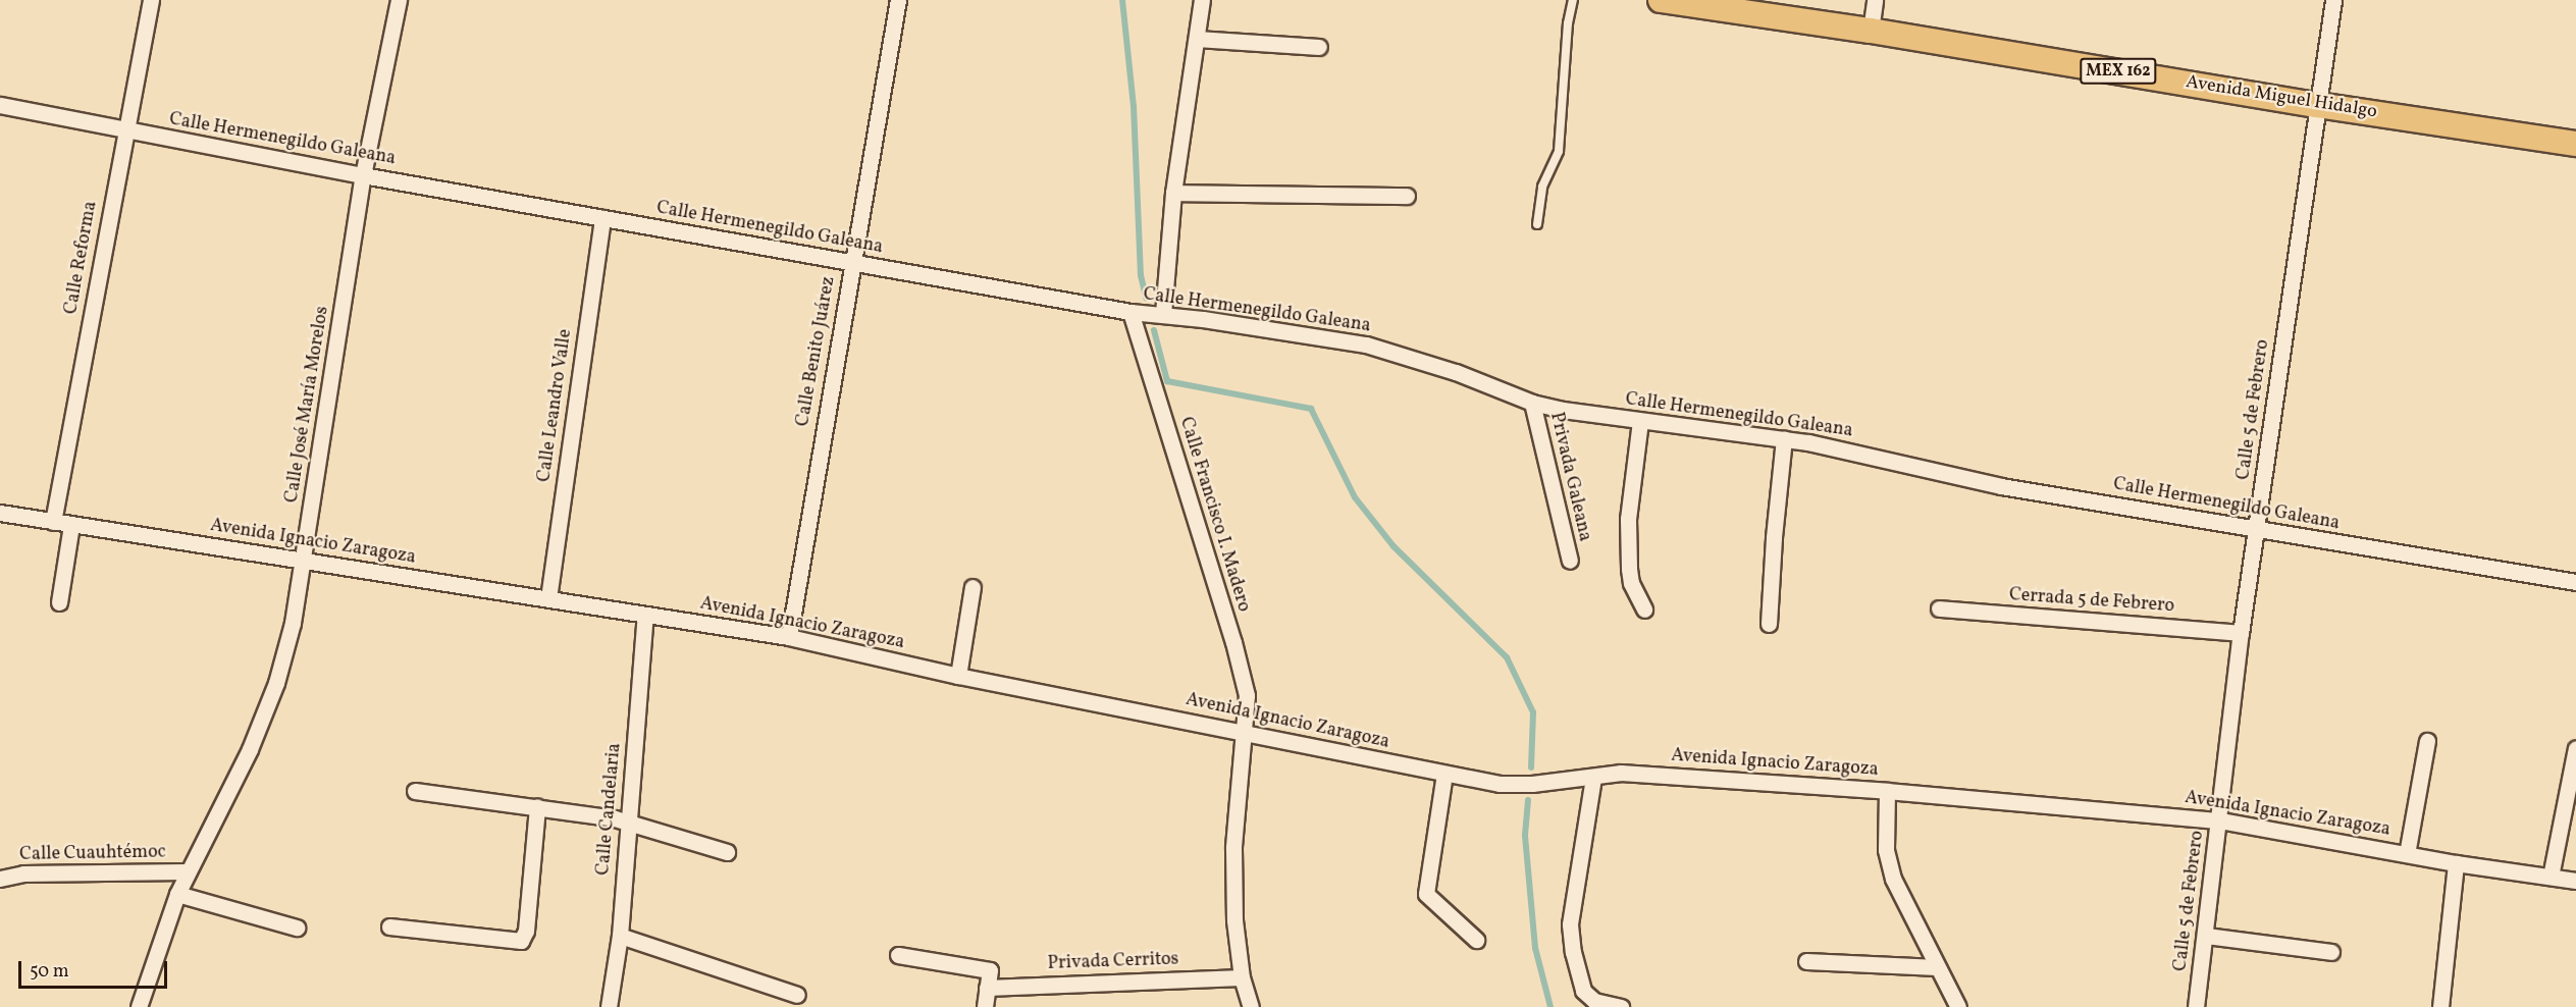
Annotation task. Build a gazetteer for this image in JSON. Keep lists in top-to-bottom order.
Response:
{
  "streets": {
    "main road": ["MEX 162", "Avenida Miguel Hidalgo"],
    "street": [
      "Calle Hermenegildo Galeana",
      "Calle Reforma",
      "Calle Benito Juárez",
      "Calle José María Morelos",
      "Calle Leandro Valle",
      "Calle 5 de Febrero",
      "Privada Galeana",
      "Calle Francisco I. Madero",
      "Avenida Ignacio Zaragoza",
      "Cerrada 5 de Febrero",
      "Calle Candelaria",
      "Calle Cuauhtémoc",
      "Privada Cerritos"
    ]
  },
  "crossings": [
    ["Avenida Miguel Hidalgo", "Calle 5 de Febrero"],
    ["Calle Hermenegildo Galeana", "Calle Reforma"],
    ["Calle Hermenegildo Galeana", "Calle Benito Juárez"],
    ["Calle Hermenegildo Galeana", "Calle José María Morelos"],
    ["Calle Hermenegildo Galeana", "Calle Leandro Valle"],
    ["Calle Hermenegildo Galeana", "Calle 5 de Febrero"],
    ["Calle Hermenegildo Galeana", "Privada Galeana"],
    ["Calle Hermenegildo Galeana", "Calle Francisco I. Madero"],
    ["Calle Reforma", "Avenida Ignacio Zaragoza"],
    ["Calle Benito Juárez", "Avenida Ignacio Zaragoza"],
    ["Calle José María Morelos", "Avenida Ignacio Zaragoza"],
    ["Calle José María Morelos", "Calle Cuauhtémoc"],
    ["Calle Leandro Valle", "Avenida Ignacio Zaragoza"],
    ["Calle 5 de Febrero", "Avenida Ignacio Zaragoza"],
    ["Calle 5 de Febrero", "Cerrada 5 de Febrero"],
    ["Calle Francisco I. Madero", "Avenida Ignacio Zaragoza"],
    ["Calle Francisco I. Madero", "Privada Cerritos"],
    ["Avenida Ignacio Zaragoza", "Calle Candelaria"]
  ],
  "scale_bar": "50 m"
}
